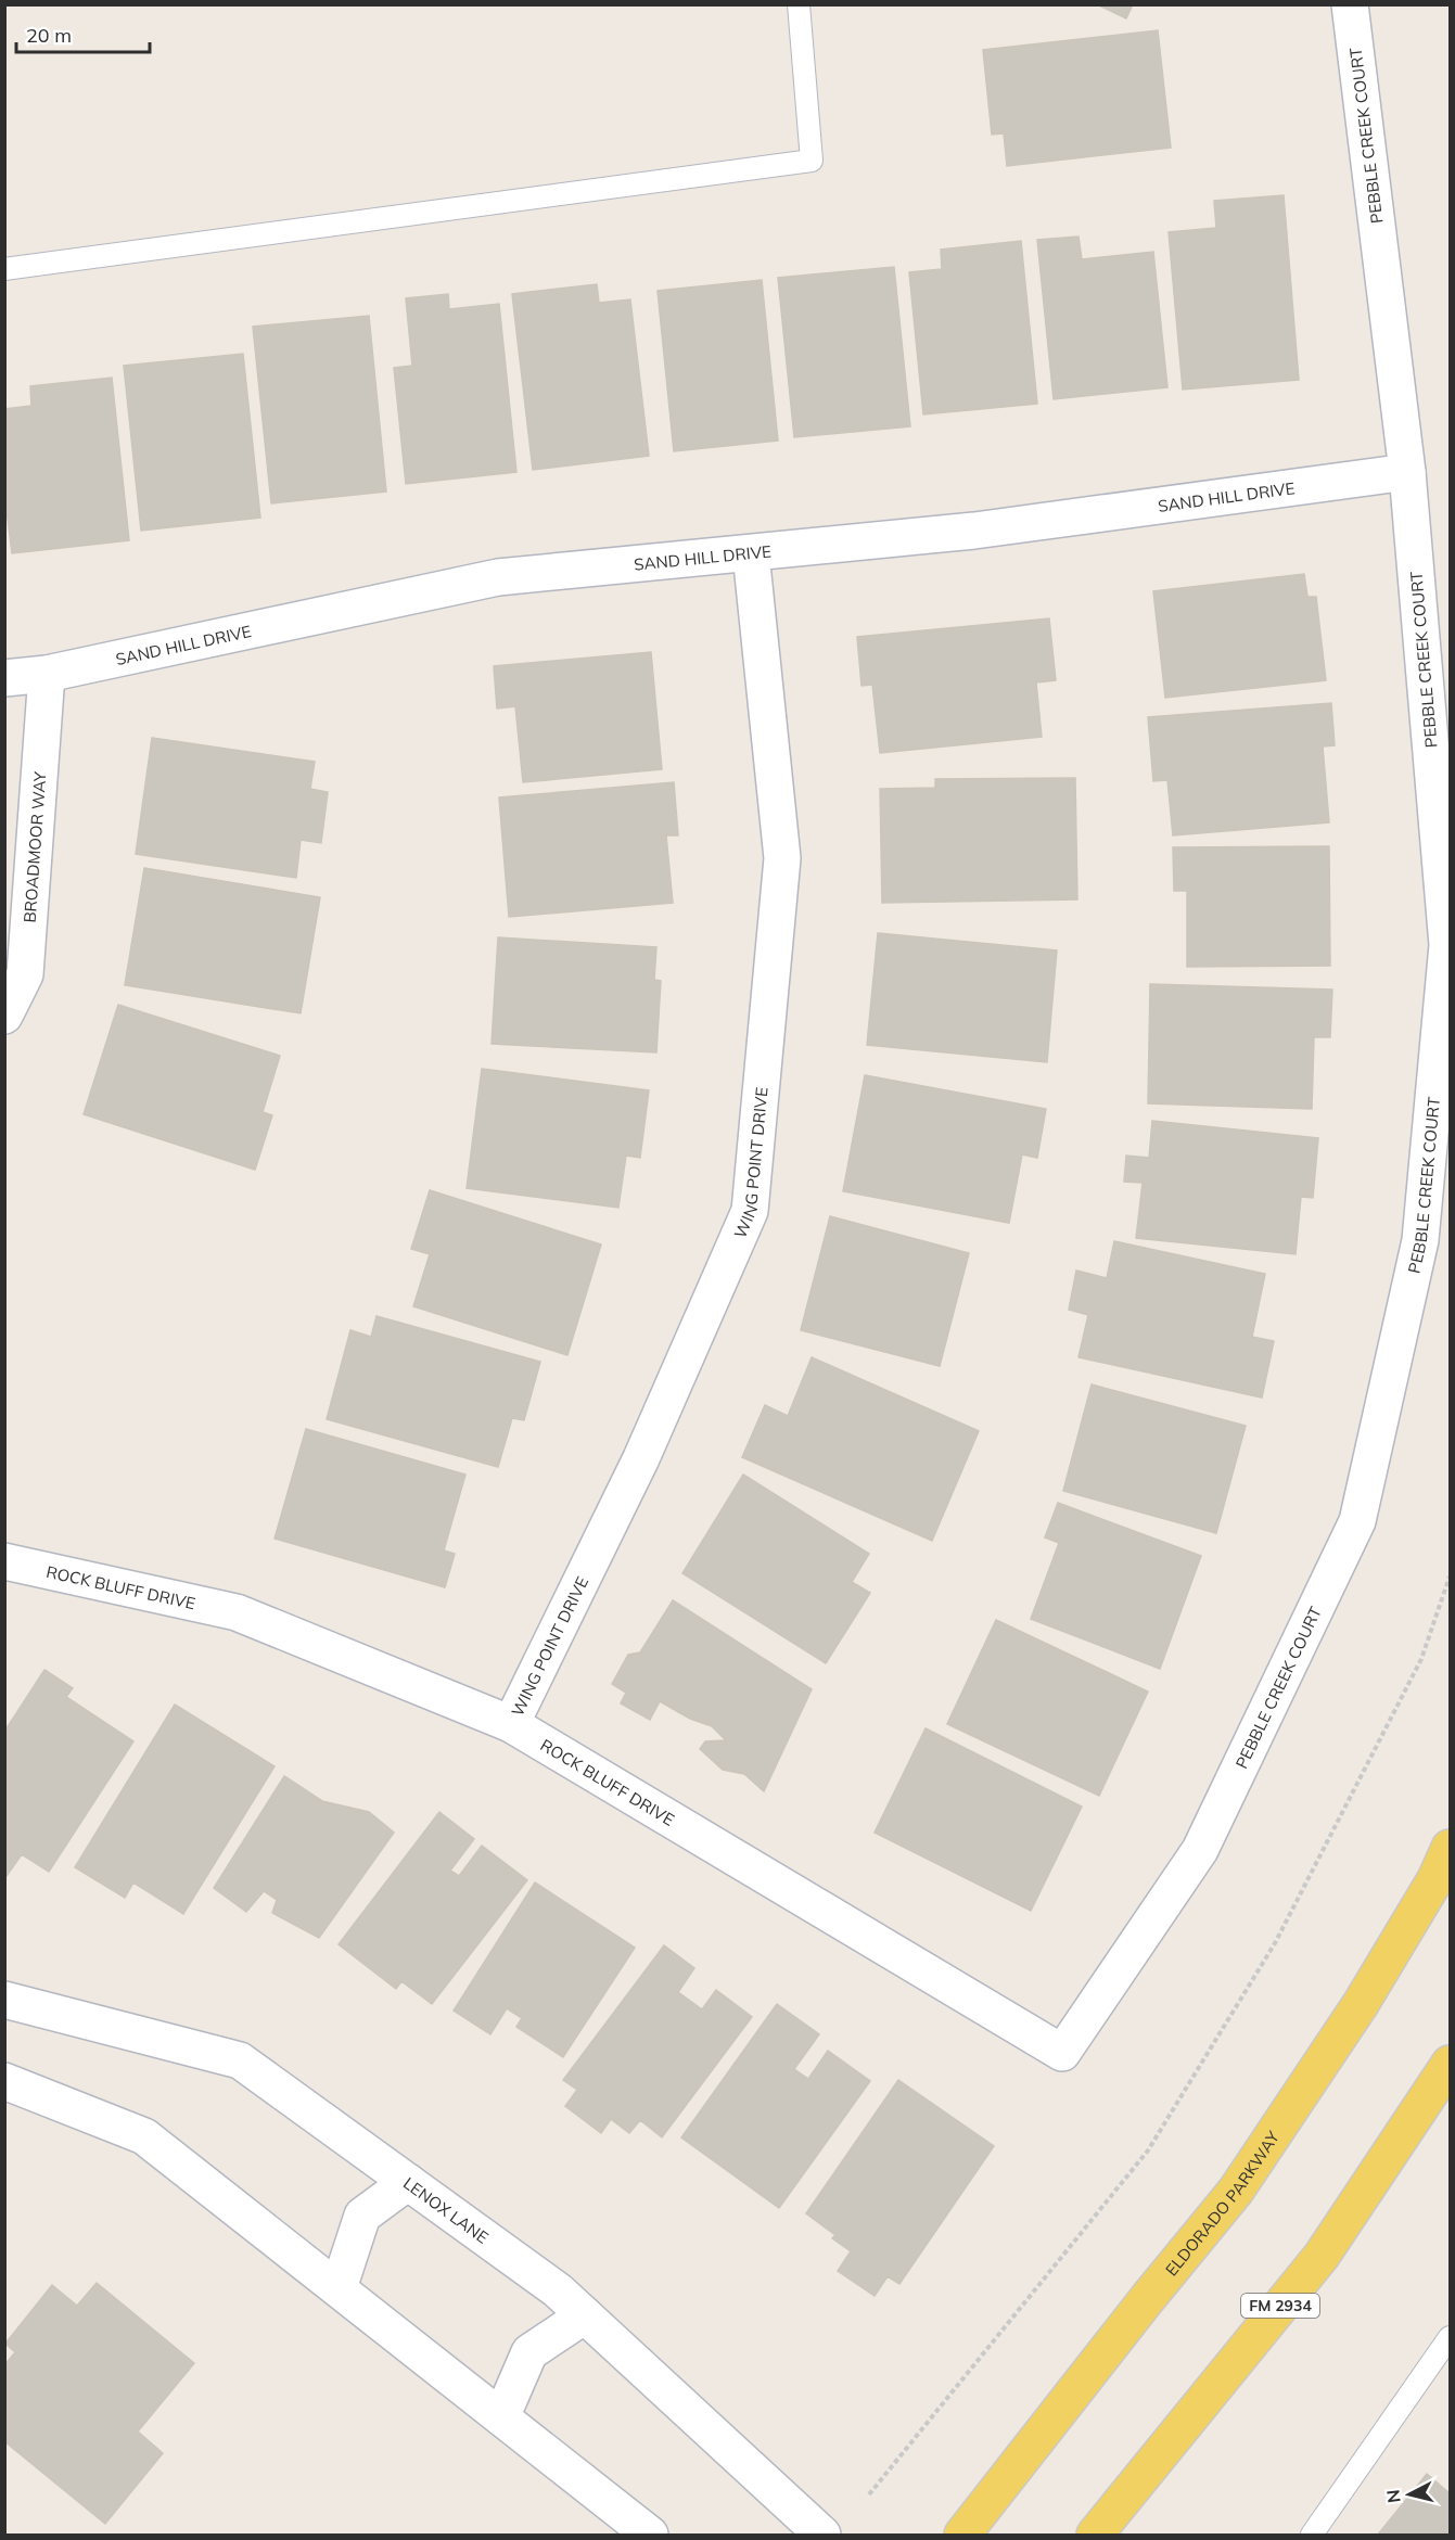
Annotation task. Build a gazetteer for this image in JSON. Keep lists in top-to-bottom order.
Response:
{
  "streets": {
    "main road": ["ELDORADO PARKWAY", "FM 2934"],
    "street": [
      "PEBBLE CREEK COURT",
      "SAND HILL DRIVE",
      "BROADMOOR WAY",
      "WING POINT DRIVE",
      "ROCK BLUFF DRIVE",
      "LENOX LANE"
    ]
  },
  "crossings": [
    ["PEBBLE CREEK COURT", "SAND HILL DRIVE"],
    ["PEBBLE CREEK COURT", "ROCK BLUFF DRIVE"],
    ["SAND HILL DRIVE", "BROADMOOR WAY"],
    ["SAND HILL DRIVE", "WING POINT DRIVE"],
    ["WING POINT DRIVE", "ROCK BLUFF DRIVE"]
  ],
  "scale_bar": "20 m",
  "north": "left"
}
